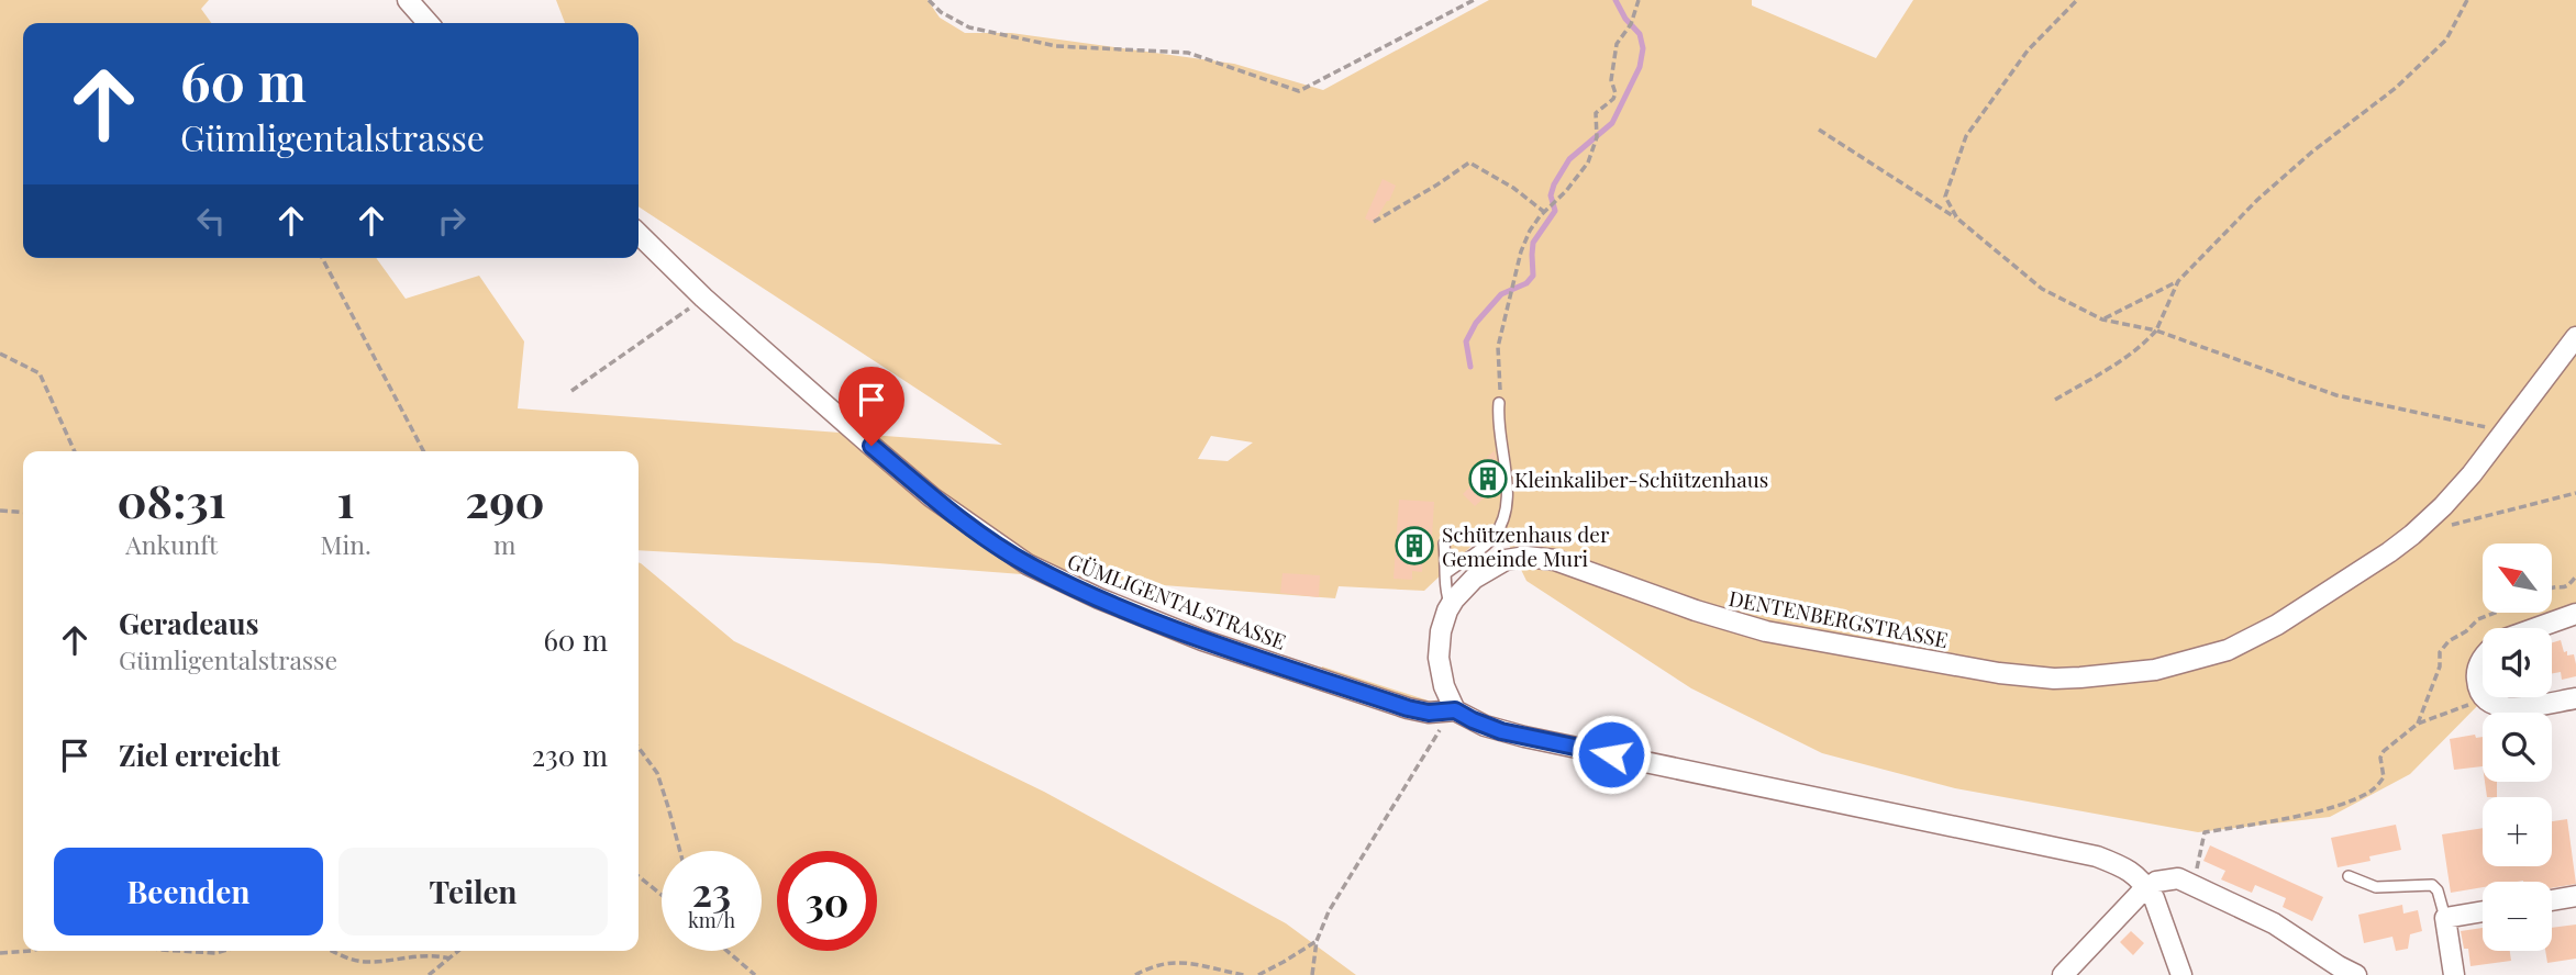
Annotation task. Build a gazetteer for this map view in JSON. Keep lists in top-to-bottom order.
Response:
{
  "streets": {
    "street": ["GÜMLIGENTALSTRASSE", "DENTENBERGSTRASSE"]
  },
  "crossings": [
    ["GÜMLIGENTALSTRASSE", "DENTENBERGSTRASSE"]
  ],
  "places": {
    "building": ["Kleinkaliber-Schützenhaus", "Schützenhaus der Gemeinde Muri"]
  },
  "north": "top left",
  "page": {
    "turn": ["60 m", "Gümligentalstrasse"],
    "eta": [
      "08:31",
      "Ankunft",
      "1",
      "Min.",
      "290",
      "m"
    ],
    "map_buttons": ["+", "−"],
    "list": [
      {
        "name": "Geradeaus",
        "note": "Gümligentalstrasse",
        "value": "60 m"
      },
      {
        "name": "Ziel erreicht",
        "value": "230 m"
      }
    ],
    "buttons": ["Beenden", "Teilen"],
    "speed": "23 km/h",
    "limit": "30"
  }
}
